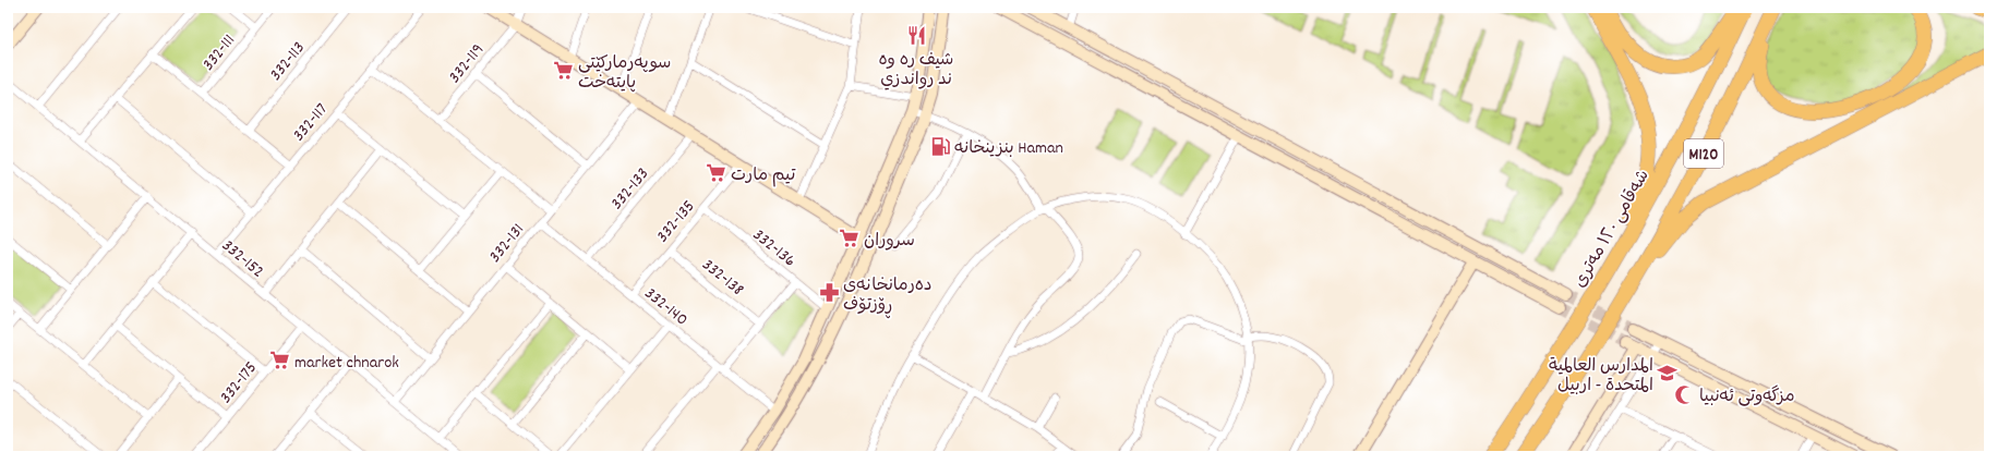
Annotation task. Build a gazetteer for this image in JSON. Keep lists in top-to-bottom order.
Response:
{
  "streets": {
    "highway": ["M120", "شەقامی ١٢٠ مەتری"],
    "street": [
      "332-111",
      "332-113",
      "332-119",
      "332-117",
      "332-133",
      "332-135",
      "332-131",
      "332-136",
      "332-152",
      "332-138",
      "332-140",
      "332-175"
    ]
  },
  "crossings": [
    ["332-117", "332-152"],
    ["332-133", "332-140"],
    ["332-135", "332-136"],
    ["332-135", "332-138"],
    ["332-135", "332-140"],
    ["332-131", "332-152"],
    ["332-131", "332-140"],
    ["332-152", "332-175"]
  ],
  "places": {
    "restaurant": ["شيف ره وه ند رواندزي"],
    "supermarket": [
      "سوپەرمارکێتی پایتەخت",
      "تيم مارت",
      "سروران",
      "market chnarok"
    ],
    "fuel station": ["بنزینخانە Haman"],
    "pharmacy": ["دەرمانخانەی ڕۆزتۆف"],
    "school or university": ["المدارس العالمية المتحدة - اربيل"],
    "mosque": ["مزگەوتی ئەنبیا"]
  }
}
